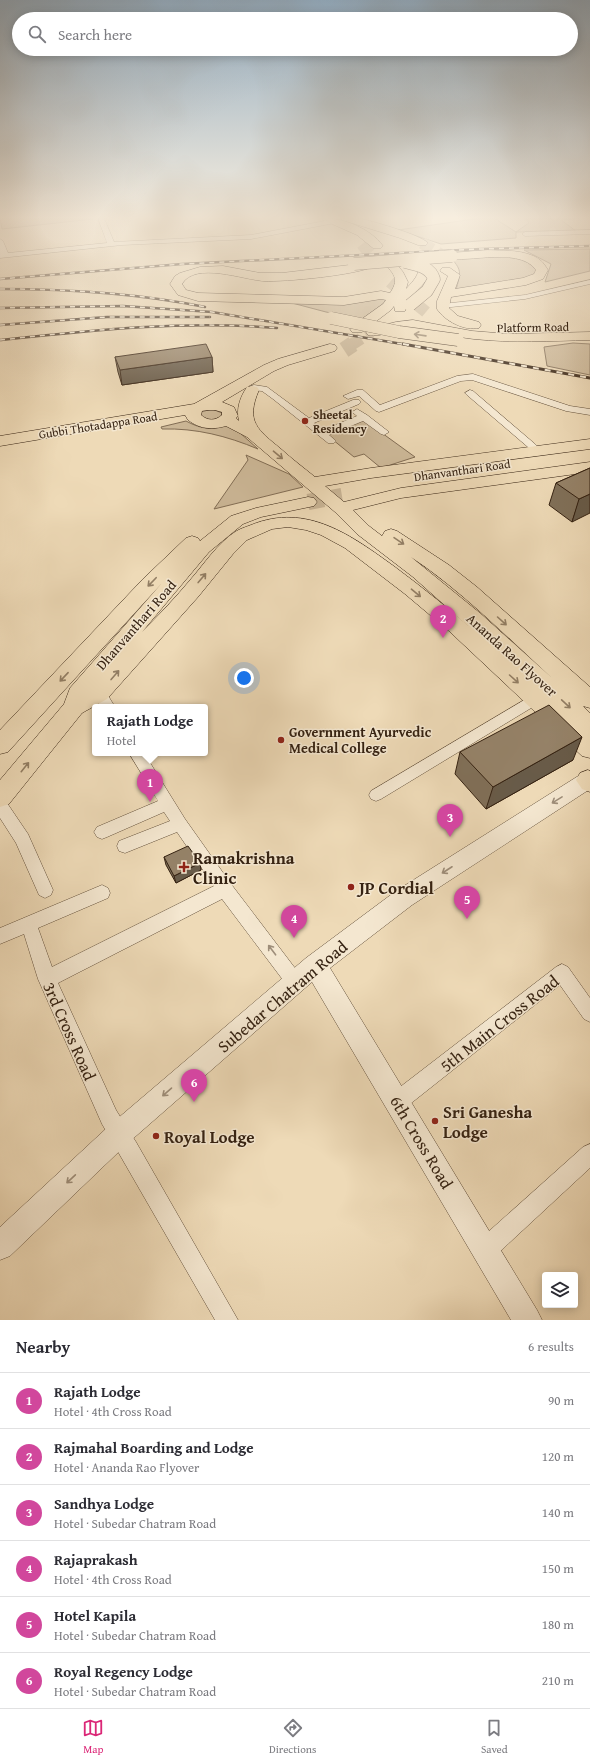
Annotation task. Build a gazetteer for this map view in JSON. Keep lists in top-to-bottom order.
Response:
{
  "streets": {
    "main road": [
      "Platform Road",
      "Gubbi Thotadappa Road",
      "Dhanvanthari Road",
      "Ananda Rao Flyover"
    ],
    "street": [
      "Subedar Chatram Road",
      "5th Main Cross Road",
      "3rd Cross Road",
      "6th Cross Road"
    ]
  },
  "crossings": [
    ["Dhanvanthari Road", "Ananda Rao Flyover"],
    ["Subedar Chatram Road", "3rd Cross Road"],
    ["Subedar Chatram Road", "6th Cross Road"],
    ["5th Main Cross Road", "6th Cross Road"]
  ],
  "places": {
    "other": [
      "Sheetal Residency",
      "Government Ayurvedic Medical College",
      "JP Cordial",
      "Sri Ganesha Lodge",
      "Royal Lodge"
    ],
    "health": ["Ramakrishna Clinic"]
  },
  "page": {
    "search": "Search here",
    "pins": [
      "2",
      "1",
      "3",
      "5",
      "4",
      "6"
    ],
    "popup": ["Rajath Lodge", "Hotel"],
    "heading": ["Nearby", "6 results"],
    "list": [
      {
        "mark": "1",
        "name": "Rajath Lodge",
        "note": "Hotel · 4th Cross Road",
        "value": "90 m"
      },
      {
        "mark": "2",
        "name": "Rajmahal Boarding and Lodge",
        "note": "Hotel · Ananda Rao Flyover",
        "value": "120 m"
      },
      {
        "mark": "3",
        "name": "Sandhya Lodge",
        "note": "Hotel · Subedar Chatram Road",
        "value": "140 m"
      },
      {
        "mark": "4",
        "name": "Rajaprakash",
        "note": "Hotel · 4th Cross Road",
        "value": "150 m"
      },
      {
        "mark": "5",
        "name": "Hotel Kapila",
        "note": "Hotel · Subedar Chatram Road",
        "value": "180 m"
      },
      {
        "mark": "6",
        "name": "Royal Regency Lodge",
        "note": "Hotel · Subedar Chatram Road",
        "value": "210 m"
      }
    ],
    "nav": ["Map", "Directions", "Saved"]
  }
}
